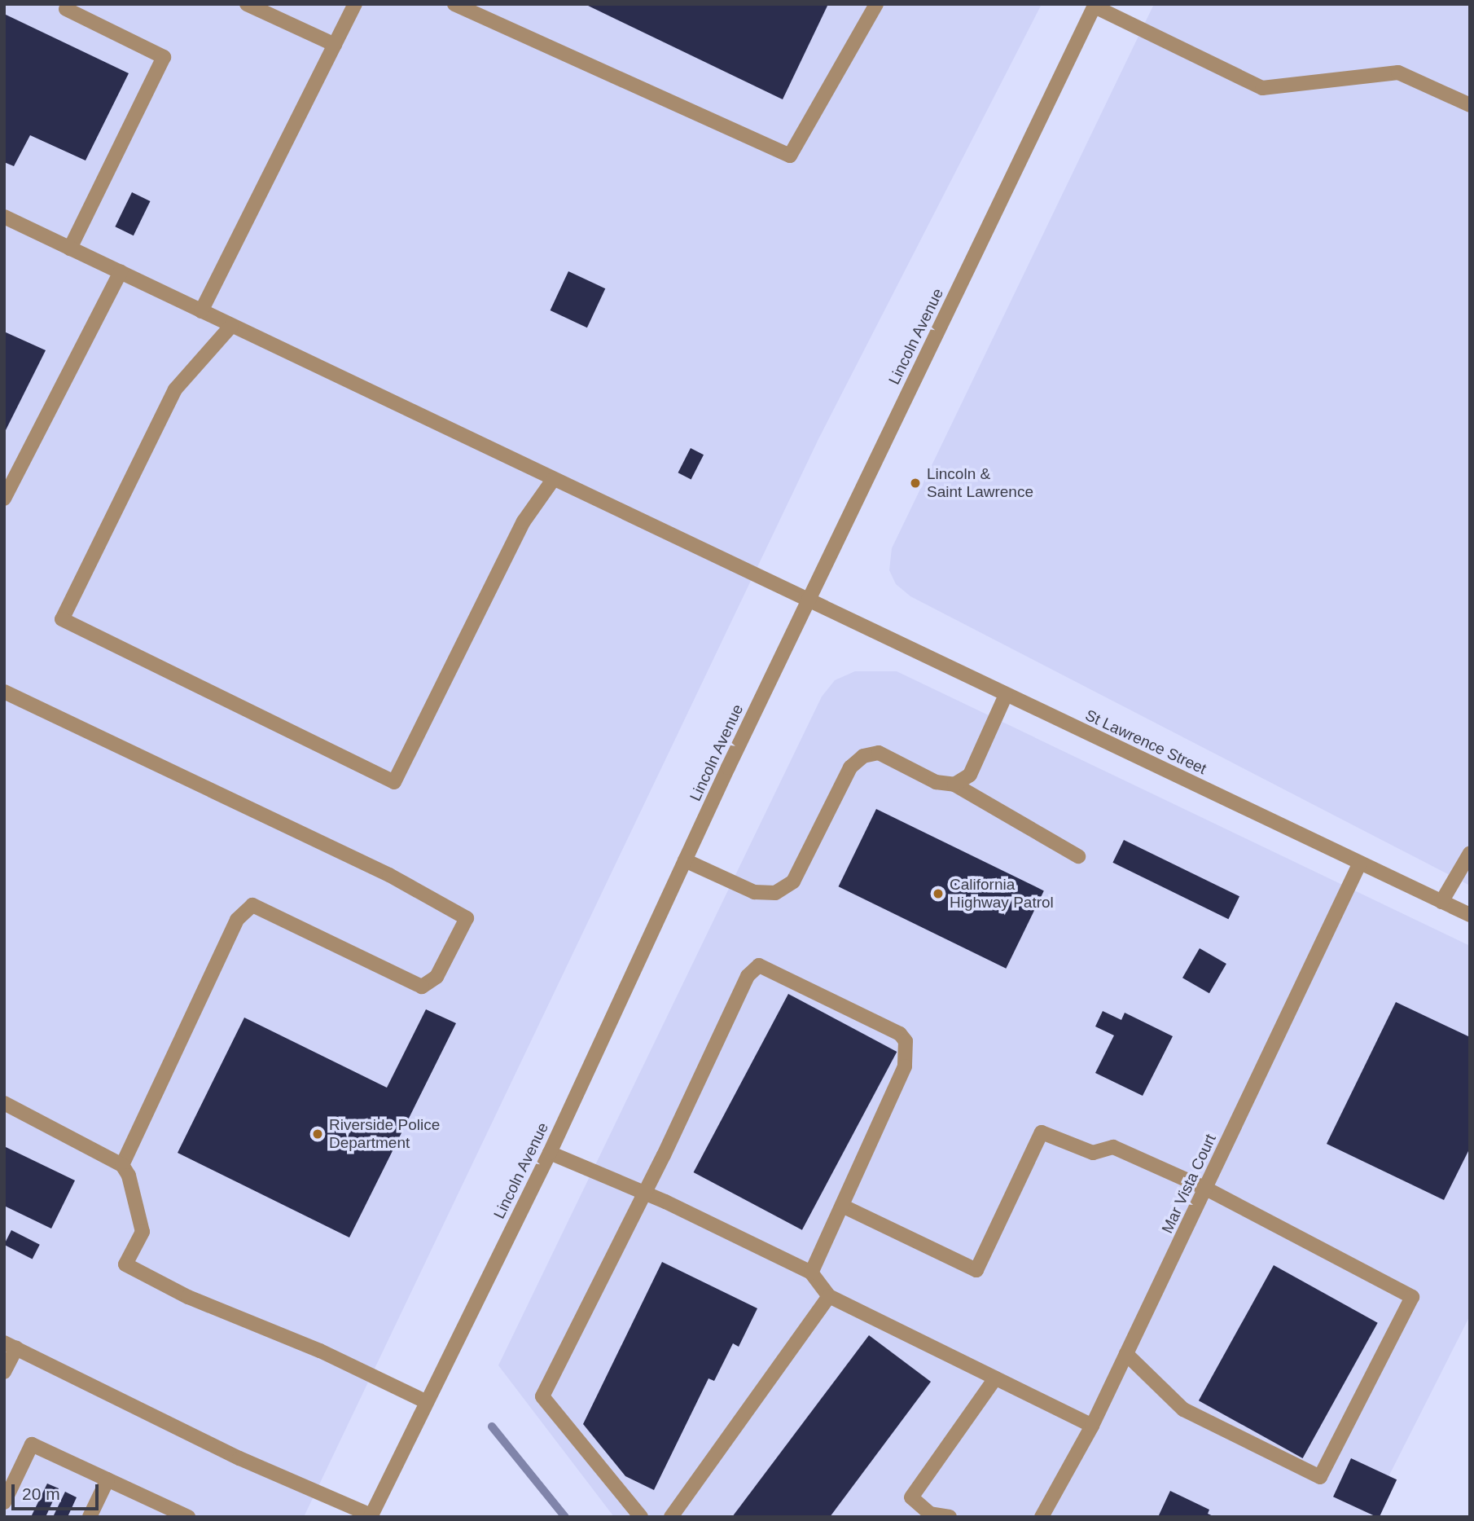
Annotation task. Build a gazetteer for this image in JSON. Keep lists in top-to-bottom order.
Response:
{
  "streets": {
    "street": ["Lincoln Avenue", "St Lawrence Street", "Mar Vista Court"]
  },
  "crossings": [
    ["Lincoln Avenue", "St Lawrence Street"],
    ["St Lawrence Street", "Mar Vista Court"]
  ],
  "places": ["Lincoln & Saint Lawrence", "California Highway Patrol", "Riverside Police Department"],
  "scale_bar": "20 m"
}
